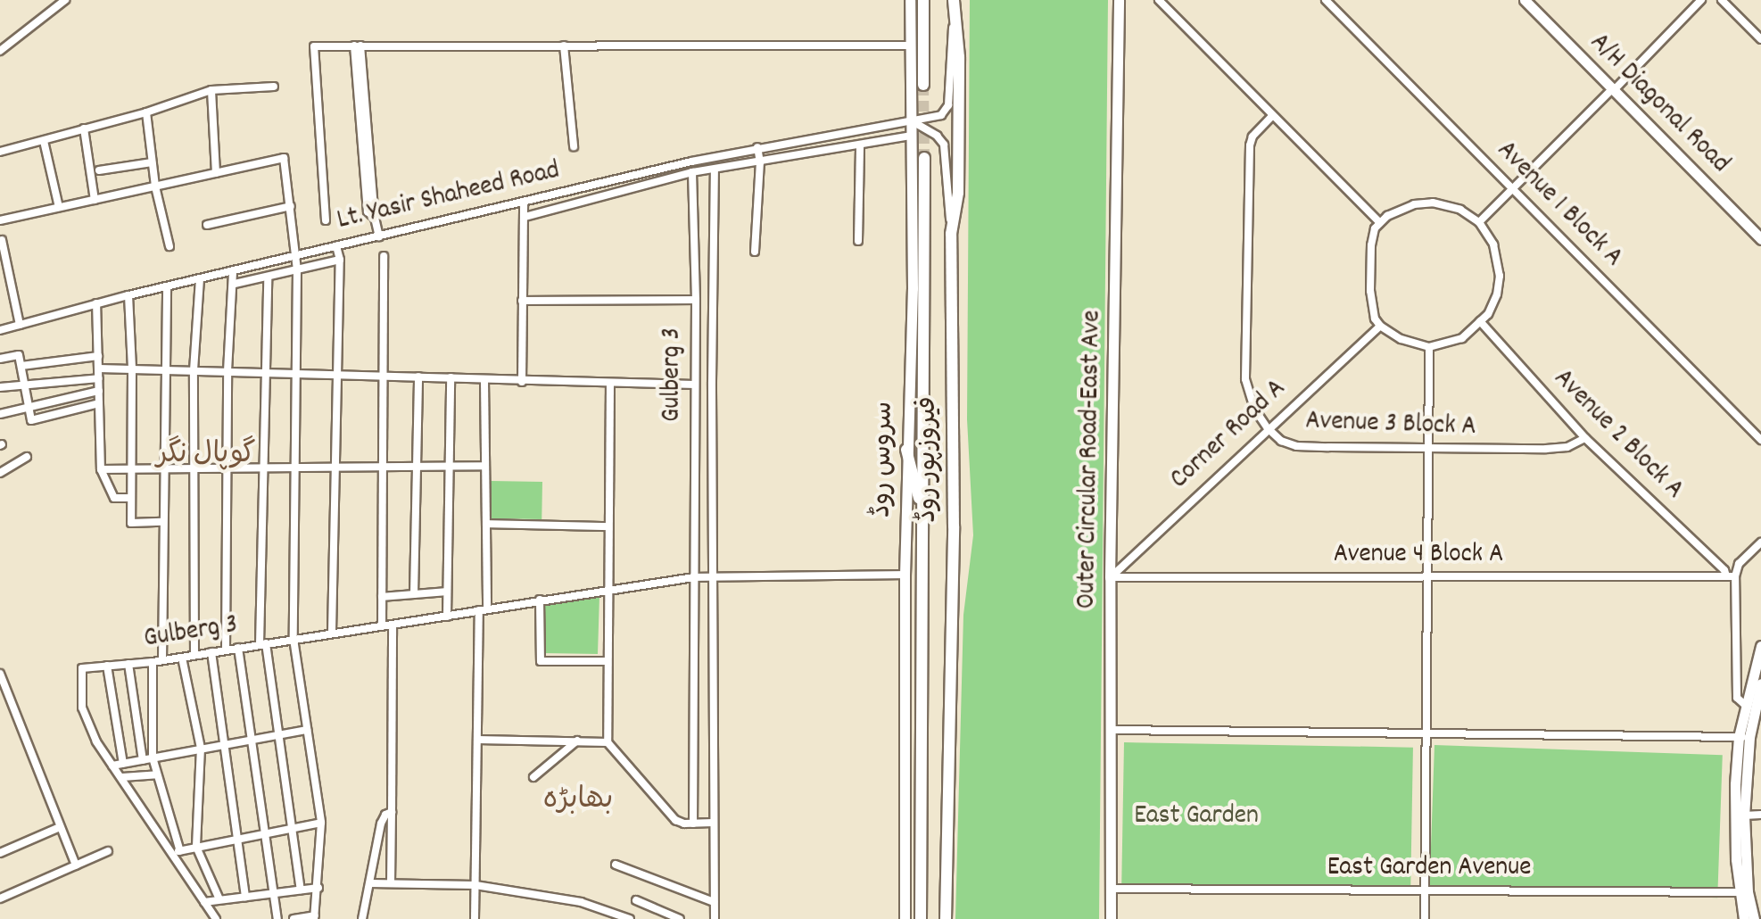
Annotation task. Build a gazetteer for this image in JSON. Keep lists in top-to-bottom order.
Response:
{
  "streets": {
    "main road": ["فیروزپور روڈ"],
    "street": [
      "A/H Diagonal Road",
      "Lt. Yasir Shaheed Road",
      "Avenue 1 Block A",
      "Gulberg 3",
      "Avenue 3 Block A",
      "Corner Road A",
      "Avenue 2 Block A",
      "سروس روڈ",
      "Outer Circular Road-East Ave",
      "Avenue 4 Block A",
      "East Garden Avenue"
    ]
  },
  "crossings": [
    ["Lt. Yasir Shaheed Road", "سروس روڈ"],
    ["Lt. Yasir Shaheed Road", "فیروزپور روڈ"],
    ["Avenue 3 Block A", "Corner Road A"],
    ["Avenue 3 Block A", "Avenue 2 Block A"],
    ["Corner Road A", "Avenue 2 Block A"],
    ["Corner Road A", "Outer Circular Road-East Ave"],
    ["Corner Road A", "Avenue 4 Block A"],
    ["Avenue 2 Block A", "Avenue 4 Block A"],
    ["Outer Circular Road-East Ave", "Avenue 4 Block A"],
    ["Outer Circular Road-East Ave", "East Garden Avenue"]
  ],
  "districts": ["گوپال نگر", "بھابڑہ"],
  "parks": ["East Garden"]
}
